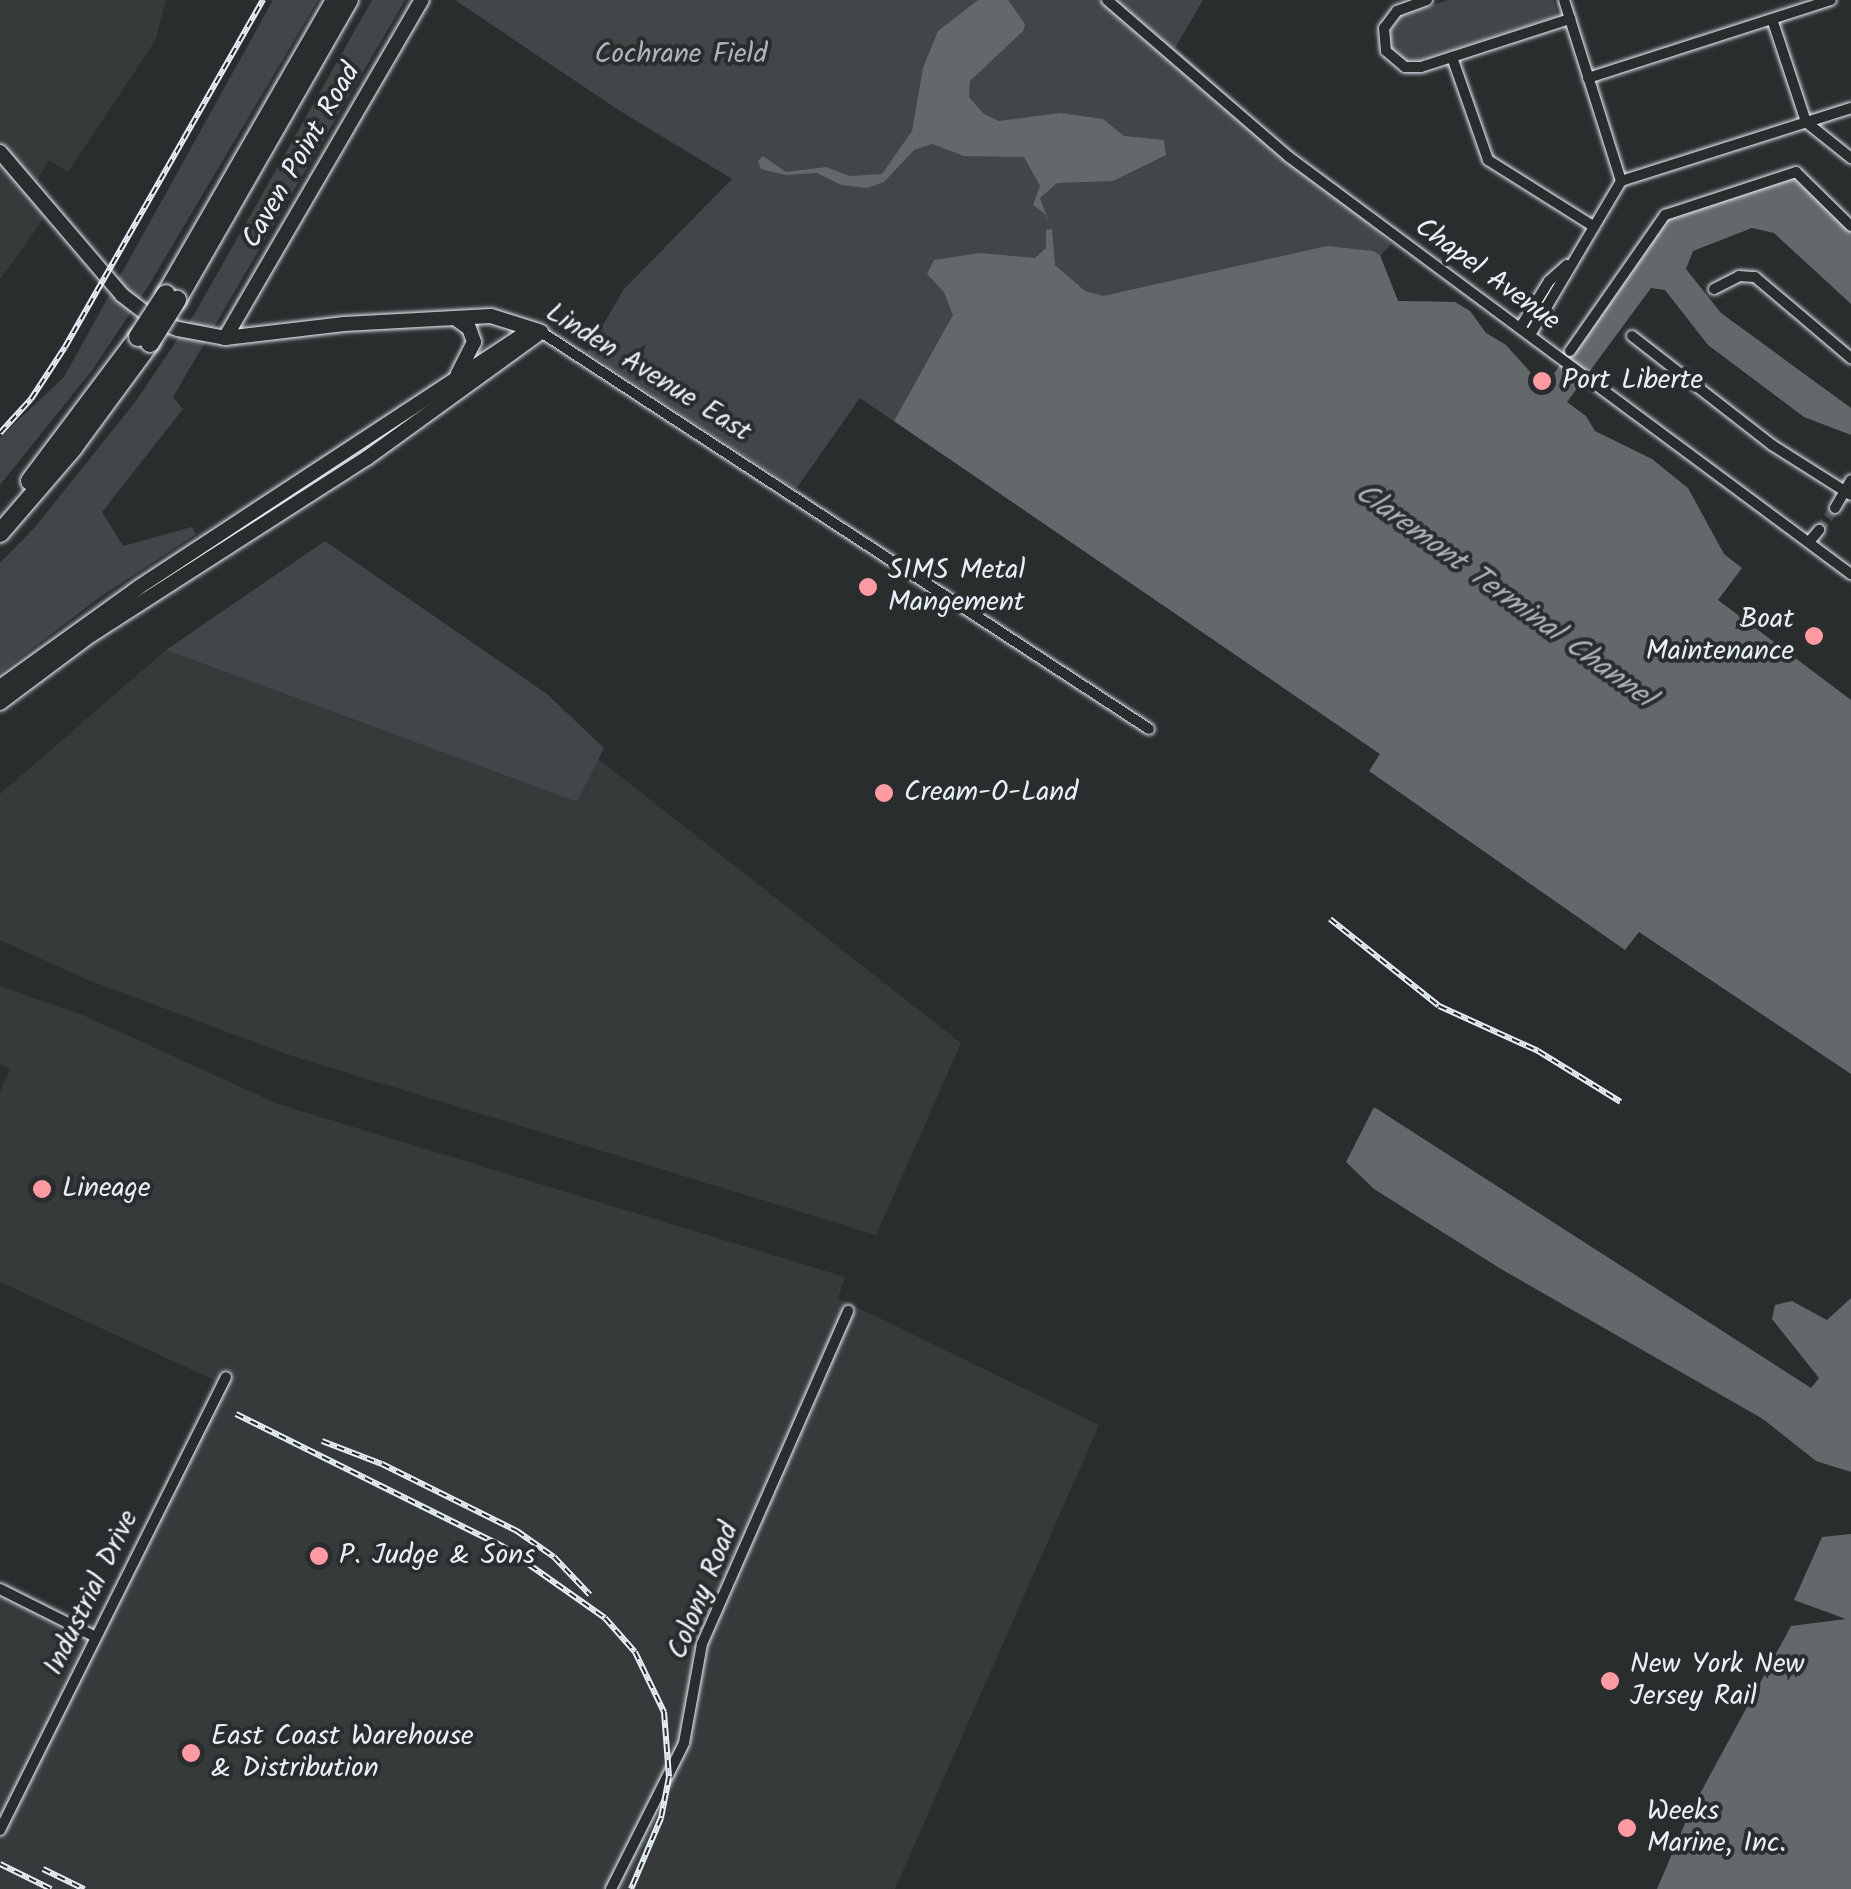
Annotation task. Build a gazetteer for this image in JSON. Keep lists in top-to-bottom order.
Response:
{
  "streets": {
    "street": [
      "Caven Point Road",
      "Chapel Avenue",
      "Linden Avenue East",
      "Colony Road",
      "Industrial Drive"
    ]
  },
  "crossings": [
    ["Caven Point Road", "Linden Avenue East"]
  ],
  "water": ["Claremont Terminal Channel"],
  "parks": ["Cochrane Field"],
  "places": [
    "Port Liberte",
    "SIMS Metal Mangement",
    "Boat Maintenance",
    "Cream-O-Land",
    "Lineage",
    "P. Judge & Sons",
    "New York New Jersey Rail",
    "East Coast Warehouse & Distribution",
    "Weeks Marine, Inc."
  ]
}
